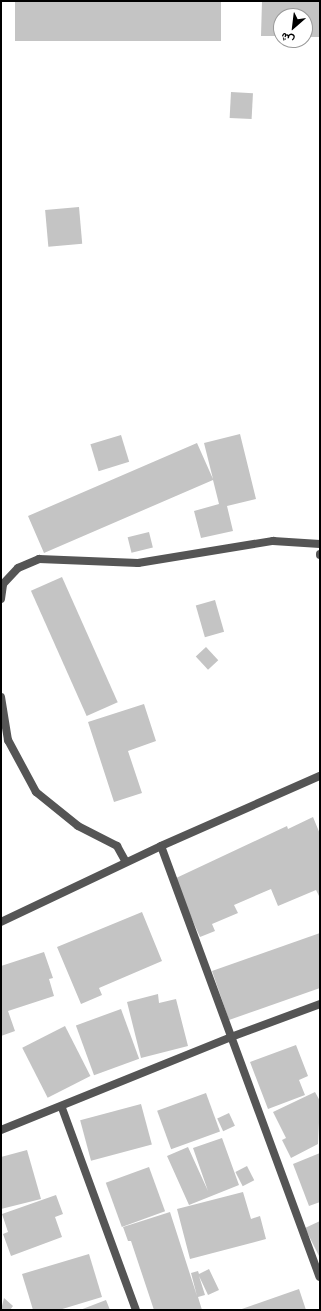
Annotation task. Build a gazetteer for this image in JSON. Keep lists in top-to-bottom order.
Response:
{
  "north": "bottom left"
}
